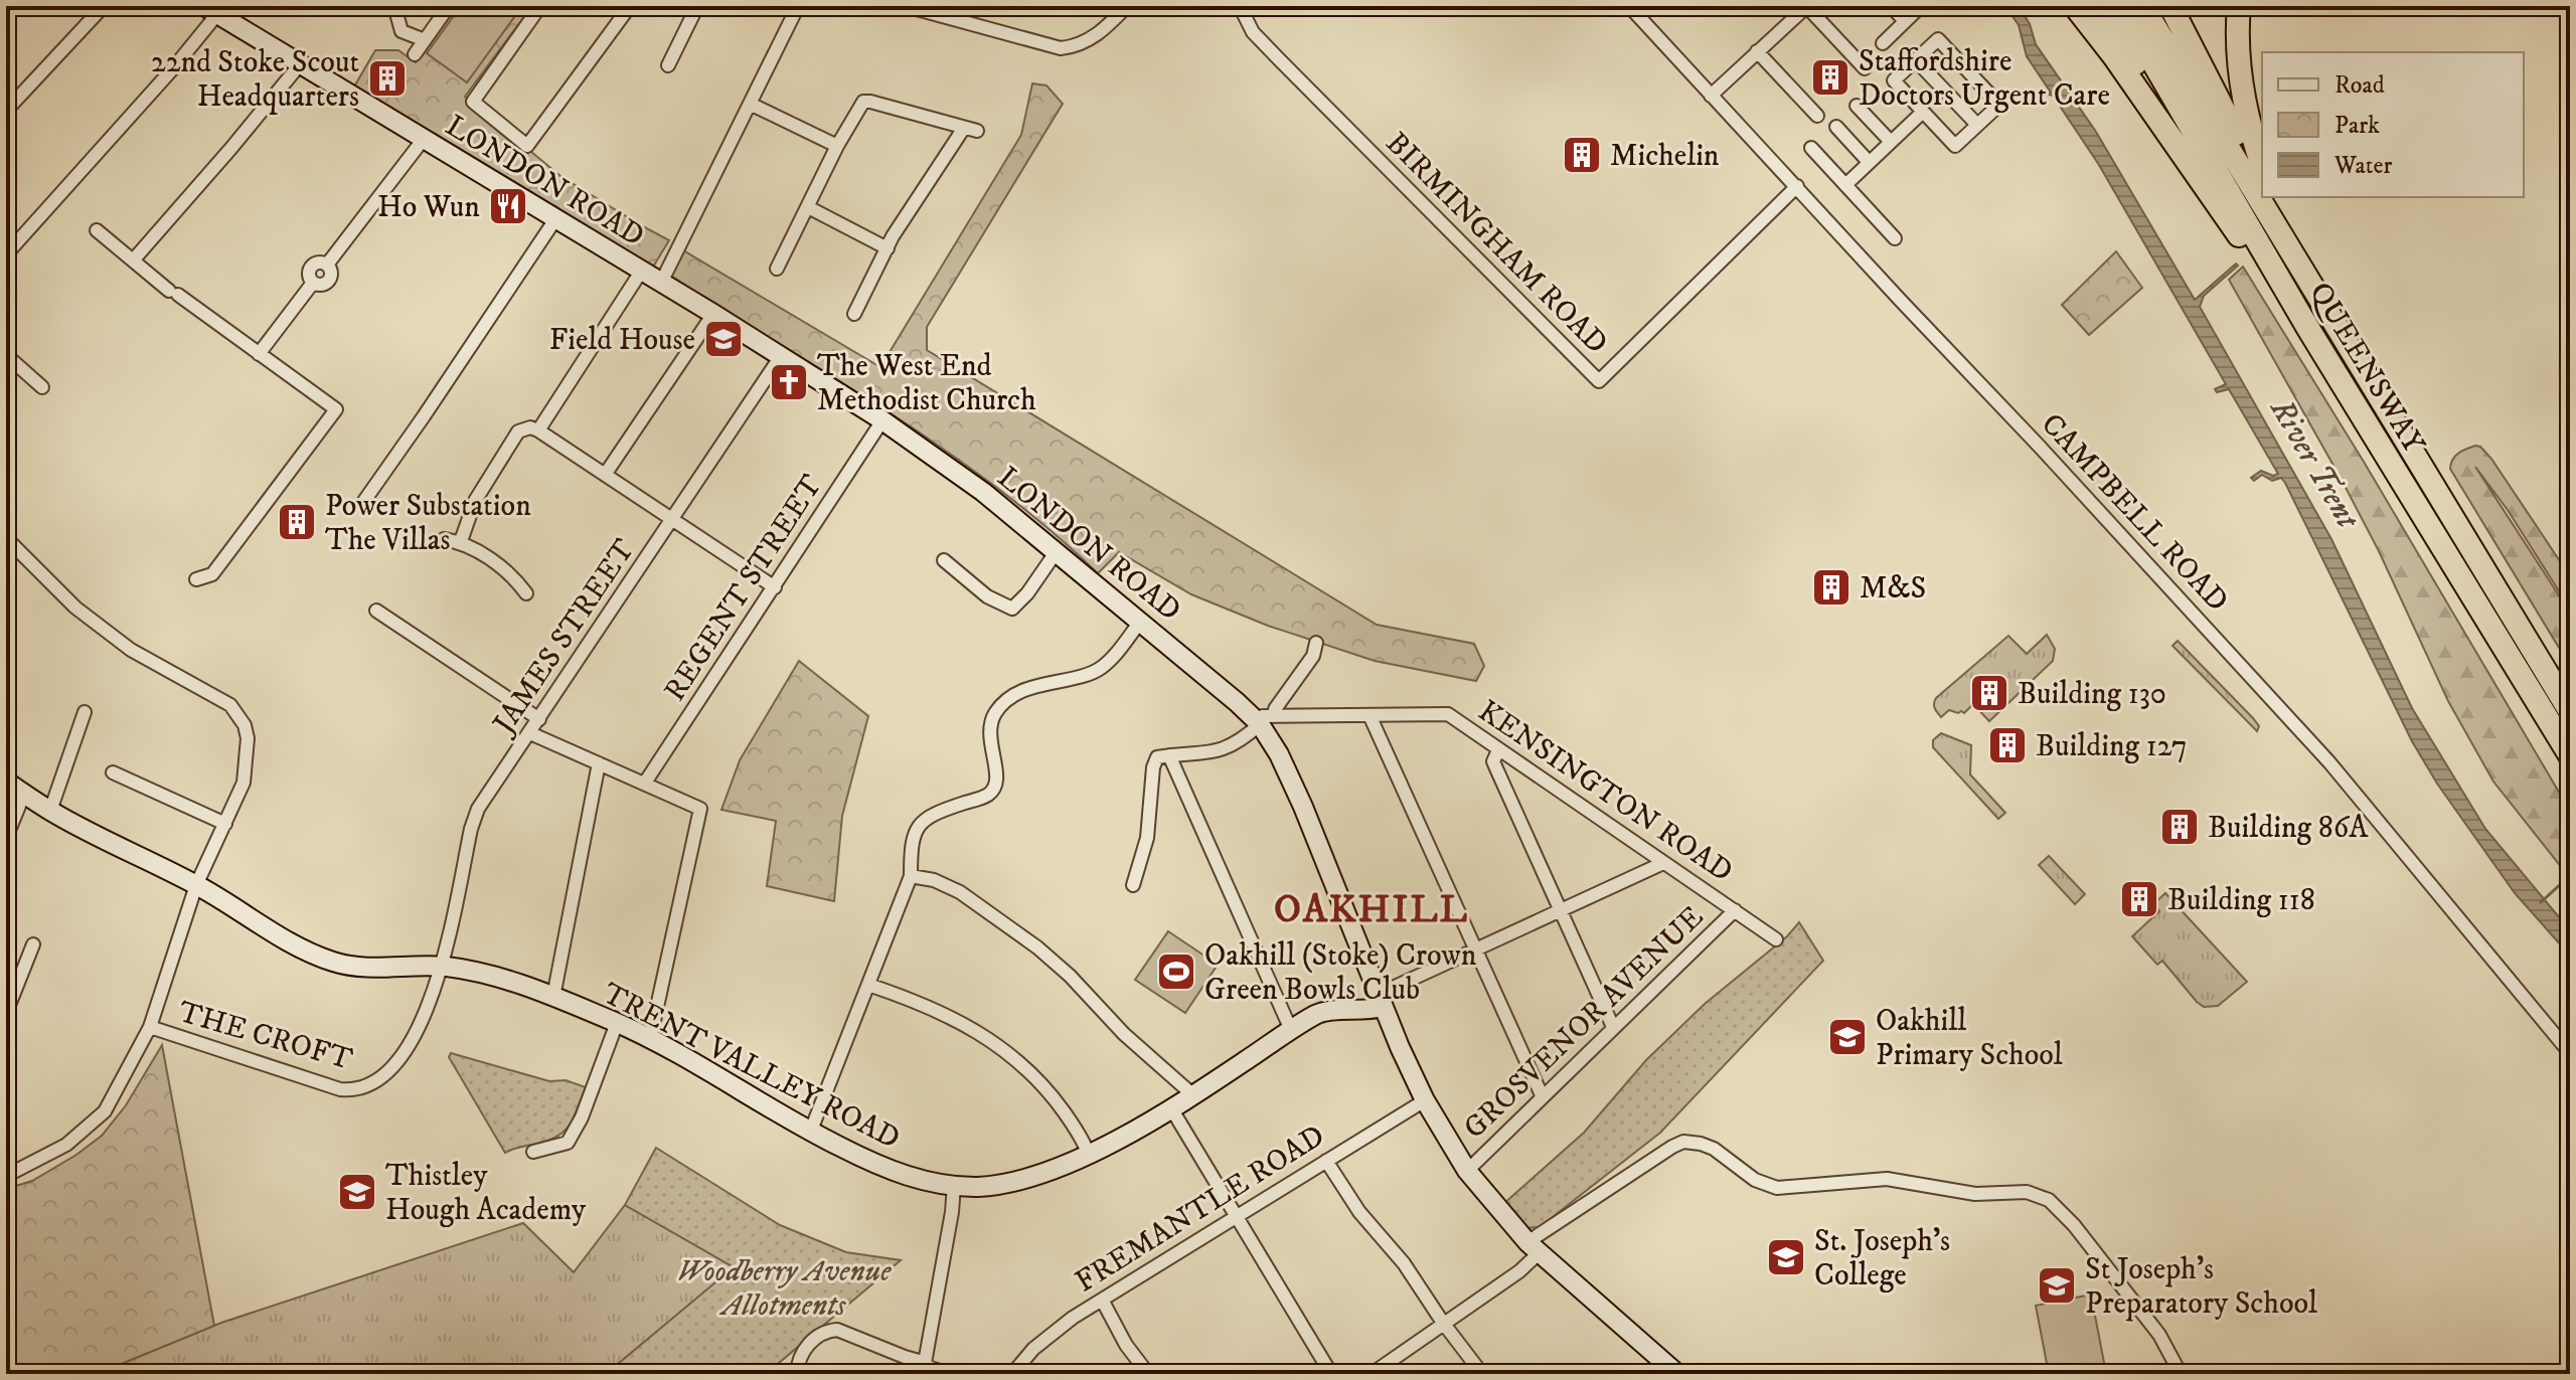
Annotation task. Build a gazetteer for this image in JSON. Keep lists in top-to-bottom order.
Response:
{
  "streets": {
    "highway": ["QUEENSWAY"],
    "main road": ["LONDON ROAD", "TRENT VALLEY ROAD"],
    "street": [
      "BIRMINGHAM ROAD",
      "CAMPBELL ROAD",
      "REGENT STREET",
      "JAMES STREET",
      "KENSINGTON ROAD",
      "GROSVENOR AVENUE",
      "THE CROFT",
      "FREMANTLE ROAD"
    ]
  },
  "crossings": [
    ["LONDON ROAD", "REGENT STREET"],
    ["LONDON ROAD", "JAMES STREET"],
    ["LONDON ROAD", "KENSINGTON ROAD"],
    ["LONDON ROAD", "GROSVENOR AVENUE"],
    ["LONDON ROAD", "TRENT VALLEY ROAD"],
    ["LONDON ROAD", "FREMANTLE ROAD"],
    ["BIRMINGHAM ROAD", "CAMPBELL ROAD"],
    ["JAMES STREET", "THE CROFT"],
    ["JAMES STREET", "TRENT VALLEY ROAD"],
    ["KENSINGTON ROAD", "GROSVENOR AVENUE"],
    ["THE CROFT", "TRENT VALLEY ROAD"]
  ],
  "districts": ["OAKHILL"],
  "water": ["River Trent"],
  "parks": ["Woodberry Avenue Allotments"],
  "places": {
    "building": [
      "Staffordshire Doctors Urgent Care",
      "22nd Stoke Scout Headquarters",
      "Michelin",
      "Power Substation The Villas",
      "M&S",
      "Building 130",
      "Building 127",
      "Building 86A",
      "Building 118"
    ],
    "restaurant": ["Ho Wun"],
    "school or university": [
      "Field House",
      "Oakhill Primary School",
      "Thistley Hough Academy",
      "St. Joseph's College",
      "St Joseph's Preparatory School"
    ],
    "church": ["The West End Methodist Church"],
    "sports": ["Oakhill (Stoke) Crown Green Bowls Club"]
  },
  "legend": ["Road", "Park", "Water"]
}
